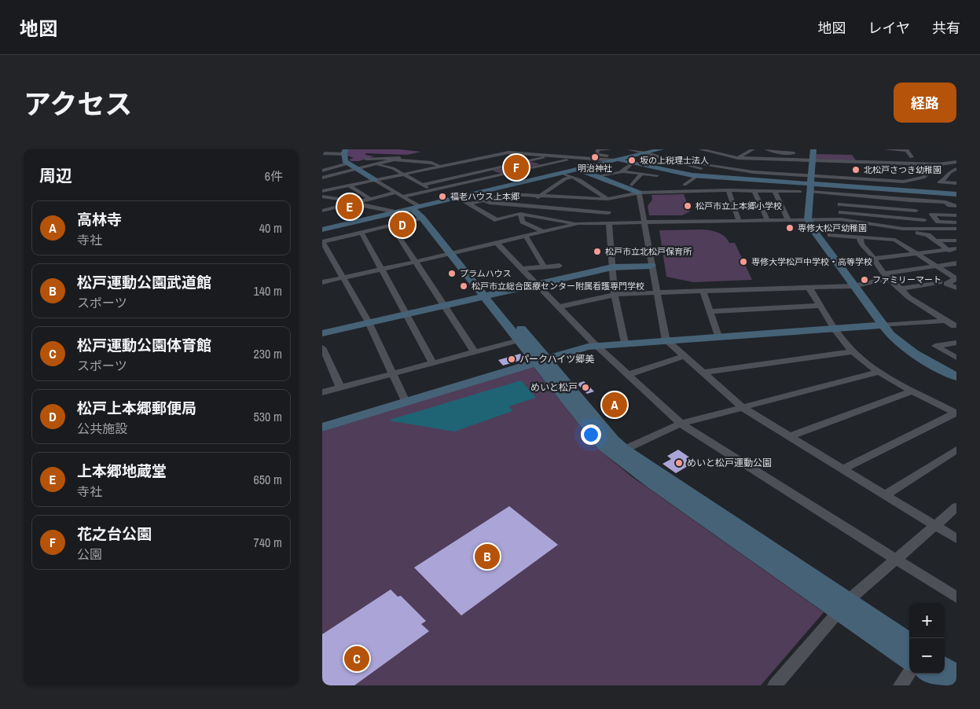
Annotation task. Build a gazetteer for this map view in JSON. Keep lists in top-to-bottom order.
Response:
{
  "places": [
    "明治神社",
    "坂の上税理士法人",
    "北松戸さつき幼稚園",
    "福老ハウス上本郷",
    "松戸市立上本郷小学校",
    "専修大松戸幼稚園",
    "松戸市立北松戸保育所",
    "専修大学松戸中学校・高等学校",
    "プラムハウス",
    "ファミリーマート",
    "松戸市立総合医療センター附属看護専門学校",
    "パークハイツ郷美",
    "めいと松戸",
    "めいと松戸運動公園"
  ],
  "page": {
    "header": "地図",
    "nav": ["地図", "レイヤ", "共有"],
    "title": "アクセス",
    "buttons": "経路",
    "heading": ["周辺", "6件"],
    "pins": [
      "F",
      "E",
      "D",
      "A",
      "B",
      "C"
    ],
    "list": [
      {
        "mark": "A",
        "name": "高林寺",
        "note": "寺社",
        "value": "40 m"
      },
      {
        "mark": "B",
        "name": "松戸運動公園武道館",
        "note": "スポーツ",
        "value": "140 m"
      },
      {
        "mark": "C",
        "name": "松戸運動公園体育館",
        "note": "スポーツ",
        "value": "230 m"
      },
      {
        "mark": "D",
        "name": "松戸上本郷郵便局",
        "note": "公共施設",
        "value": "530 m"
      },
      {
        "mark": "E",
        "name": "上本郷地蔵堂",
        "note": "寺社",
        "value": "650 m"
      },
      {
        "mark": "F",
        "name": "花之台公園",
        "note": "公園",
        "value": "740 m"
      }
    ],
    "map_buttons": ["+", "−"]
  }
}
